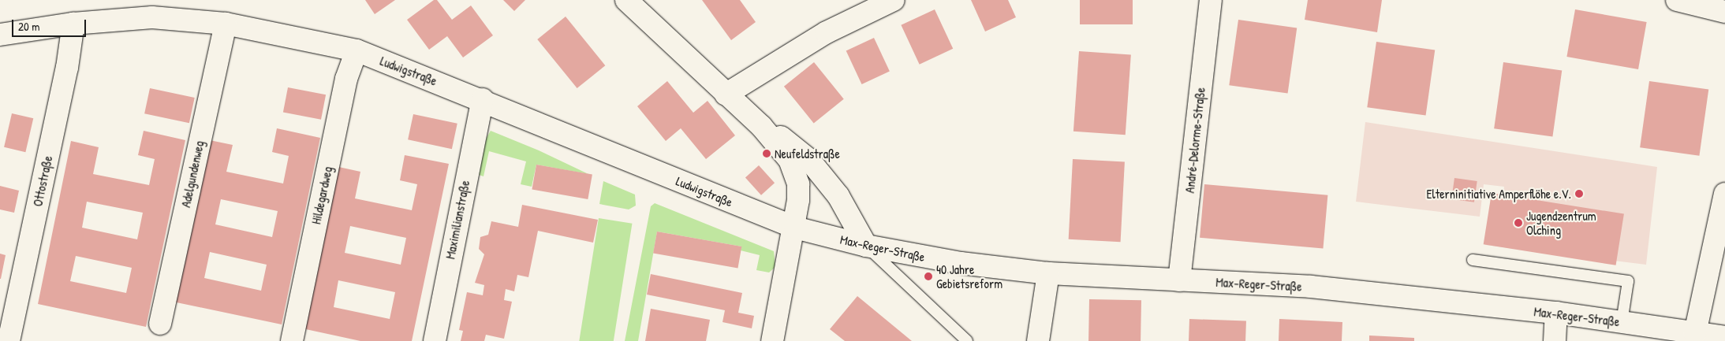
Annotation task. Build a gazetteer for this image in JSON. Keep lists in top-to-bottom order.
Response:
{
  "streets": {
    "street": [
      "Ludwigstraße",
      "André-Delorme-Straße",
      "Adelgundenweg",
      "Ottostraße",
      "Hildegardweg",
      "Maximilianstraße",
      "Max-Reger-Straße"
    ]
  },
  "crossings": [
    ["Ludwigstraße", "Adelgundenweg"],
    ["Ludwigstraße", "Ottostraße"],
    ["Ludwigstraße", "Hildegardweg"],
    ["Ludwigstraße", "Maximilianstraße"],
    ["Ludwigstraße", "Max-Reger-Straße"],
    ["André-Delorme-Straße", "Max-Reger-Straße"]
  ],
  "places": [
    "Neufeldstraße",
    "Elterninitiative Amperflöhe e.V.",
    "Jugendzentrum Olching",
    "40 Jahre Gebietsreform"
  ],
  "scale_bar": "20 m"
}
